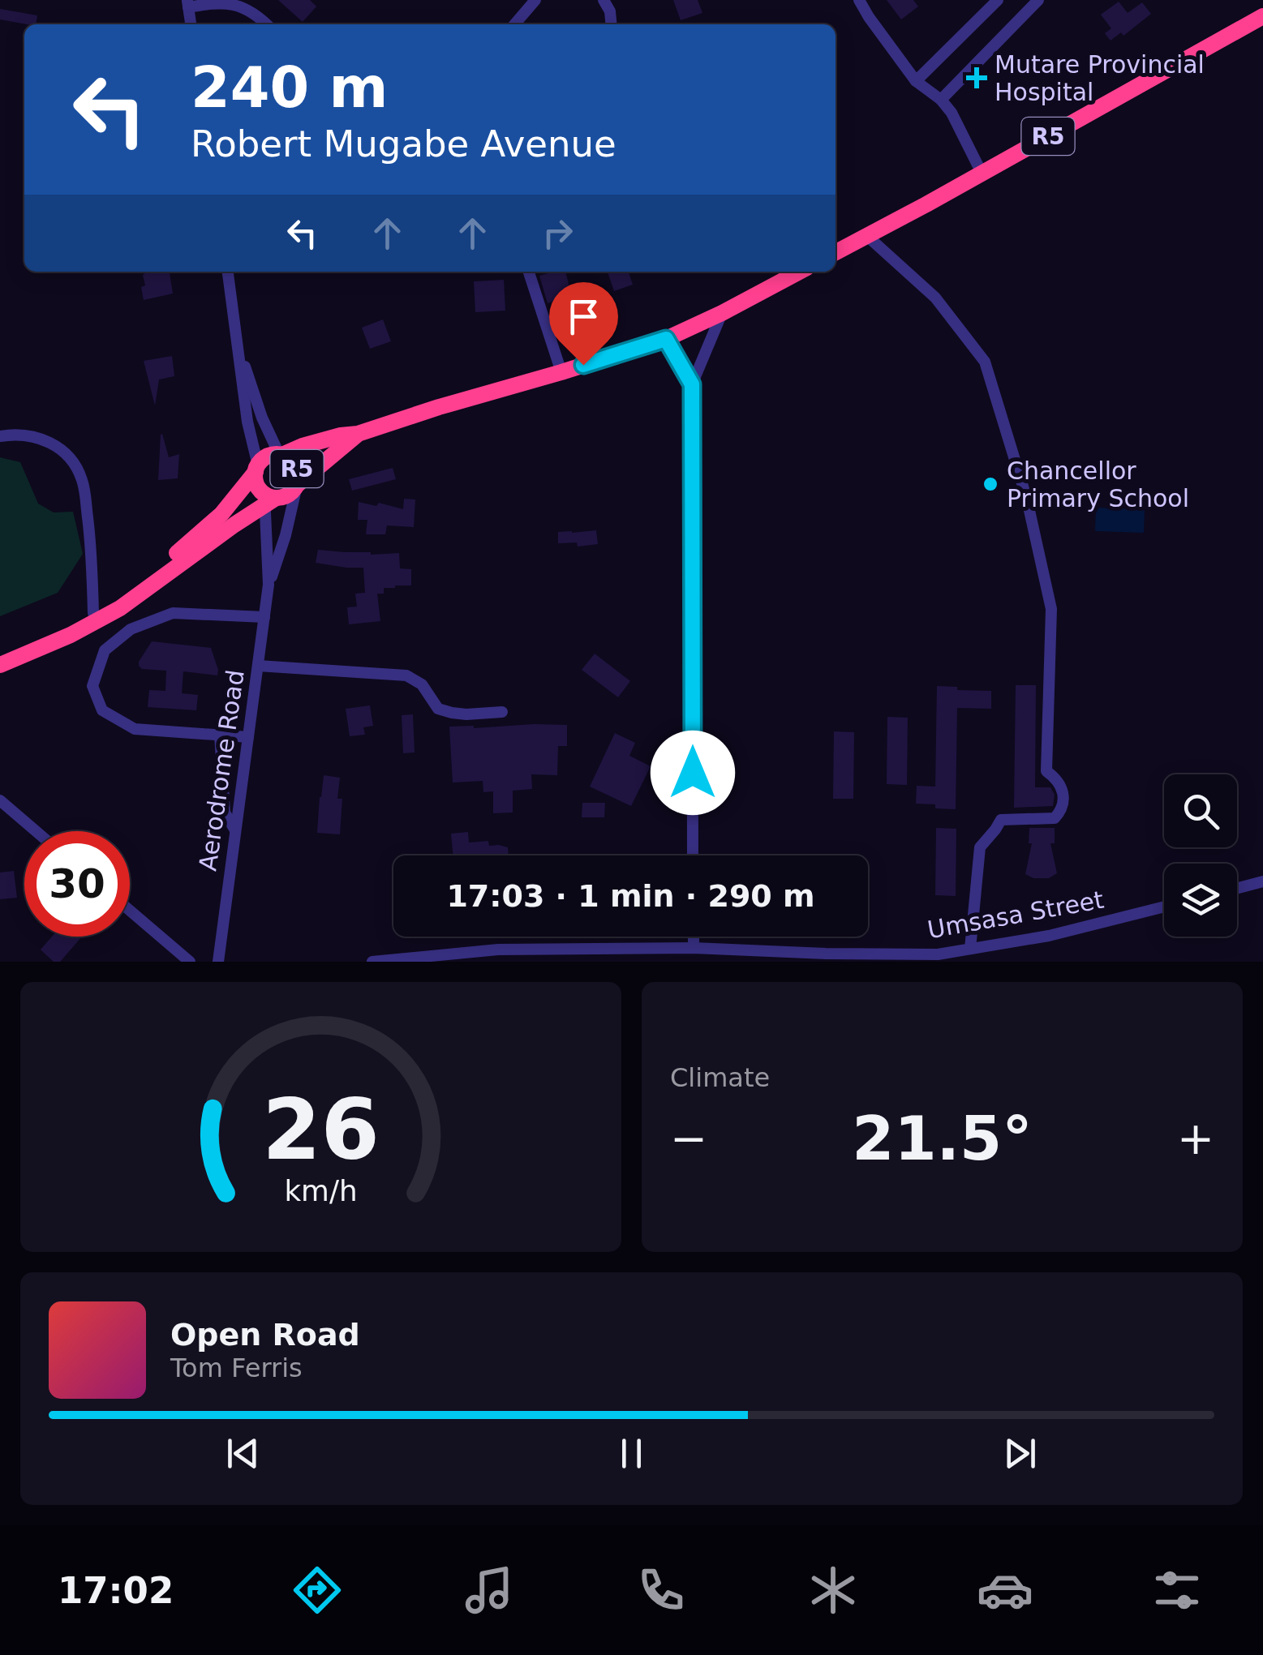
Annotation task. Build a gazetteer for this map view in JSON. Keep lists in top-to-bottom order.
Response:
{
  "streets": {
    "highway": ["R5"],
    "street": ["Aerodrome Road", "Umsasa Street"]
  },
  "crossings": [
    ["R5", "Aerodrome Road"]
  ],
  "places": {
    "health": ["Mutare Provincial Hospital"],
    "other": ["Chancellor Primary School"]
  },
  "page": {
    "turn": ["240 m", "Robert Mugabe Avenue"],
    "limit": "30",
    "trip": "17:03 · 1 min · 290 m",
    "tile": "Climate",
    "heat": ["−", "21.5°", "+"],
    "song": ["Open Road", "Tom Ferris"],
    "tabs": "17:02",
    "gauge": ["26", "km/h"]
  }
}
